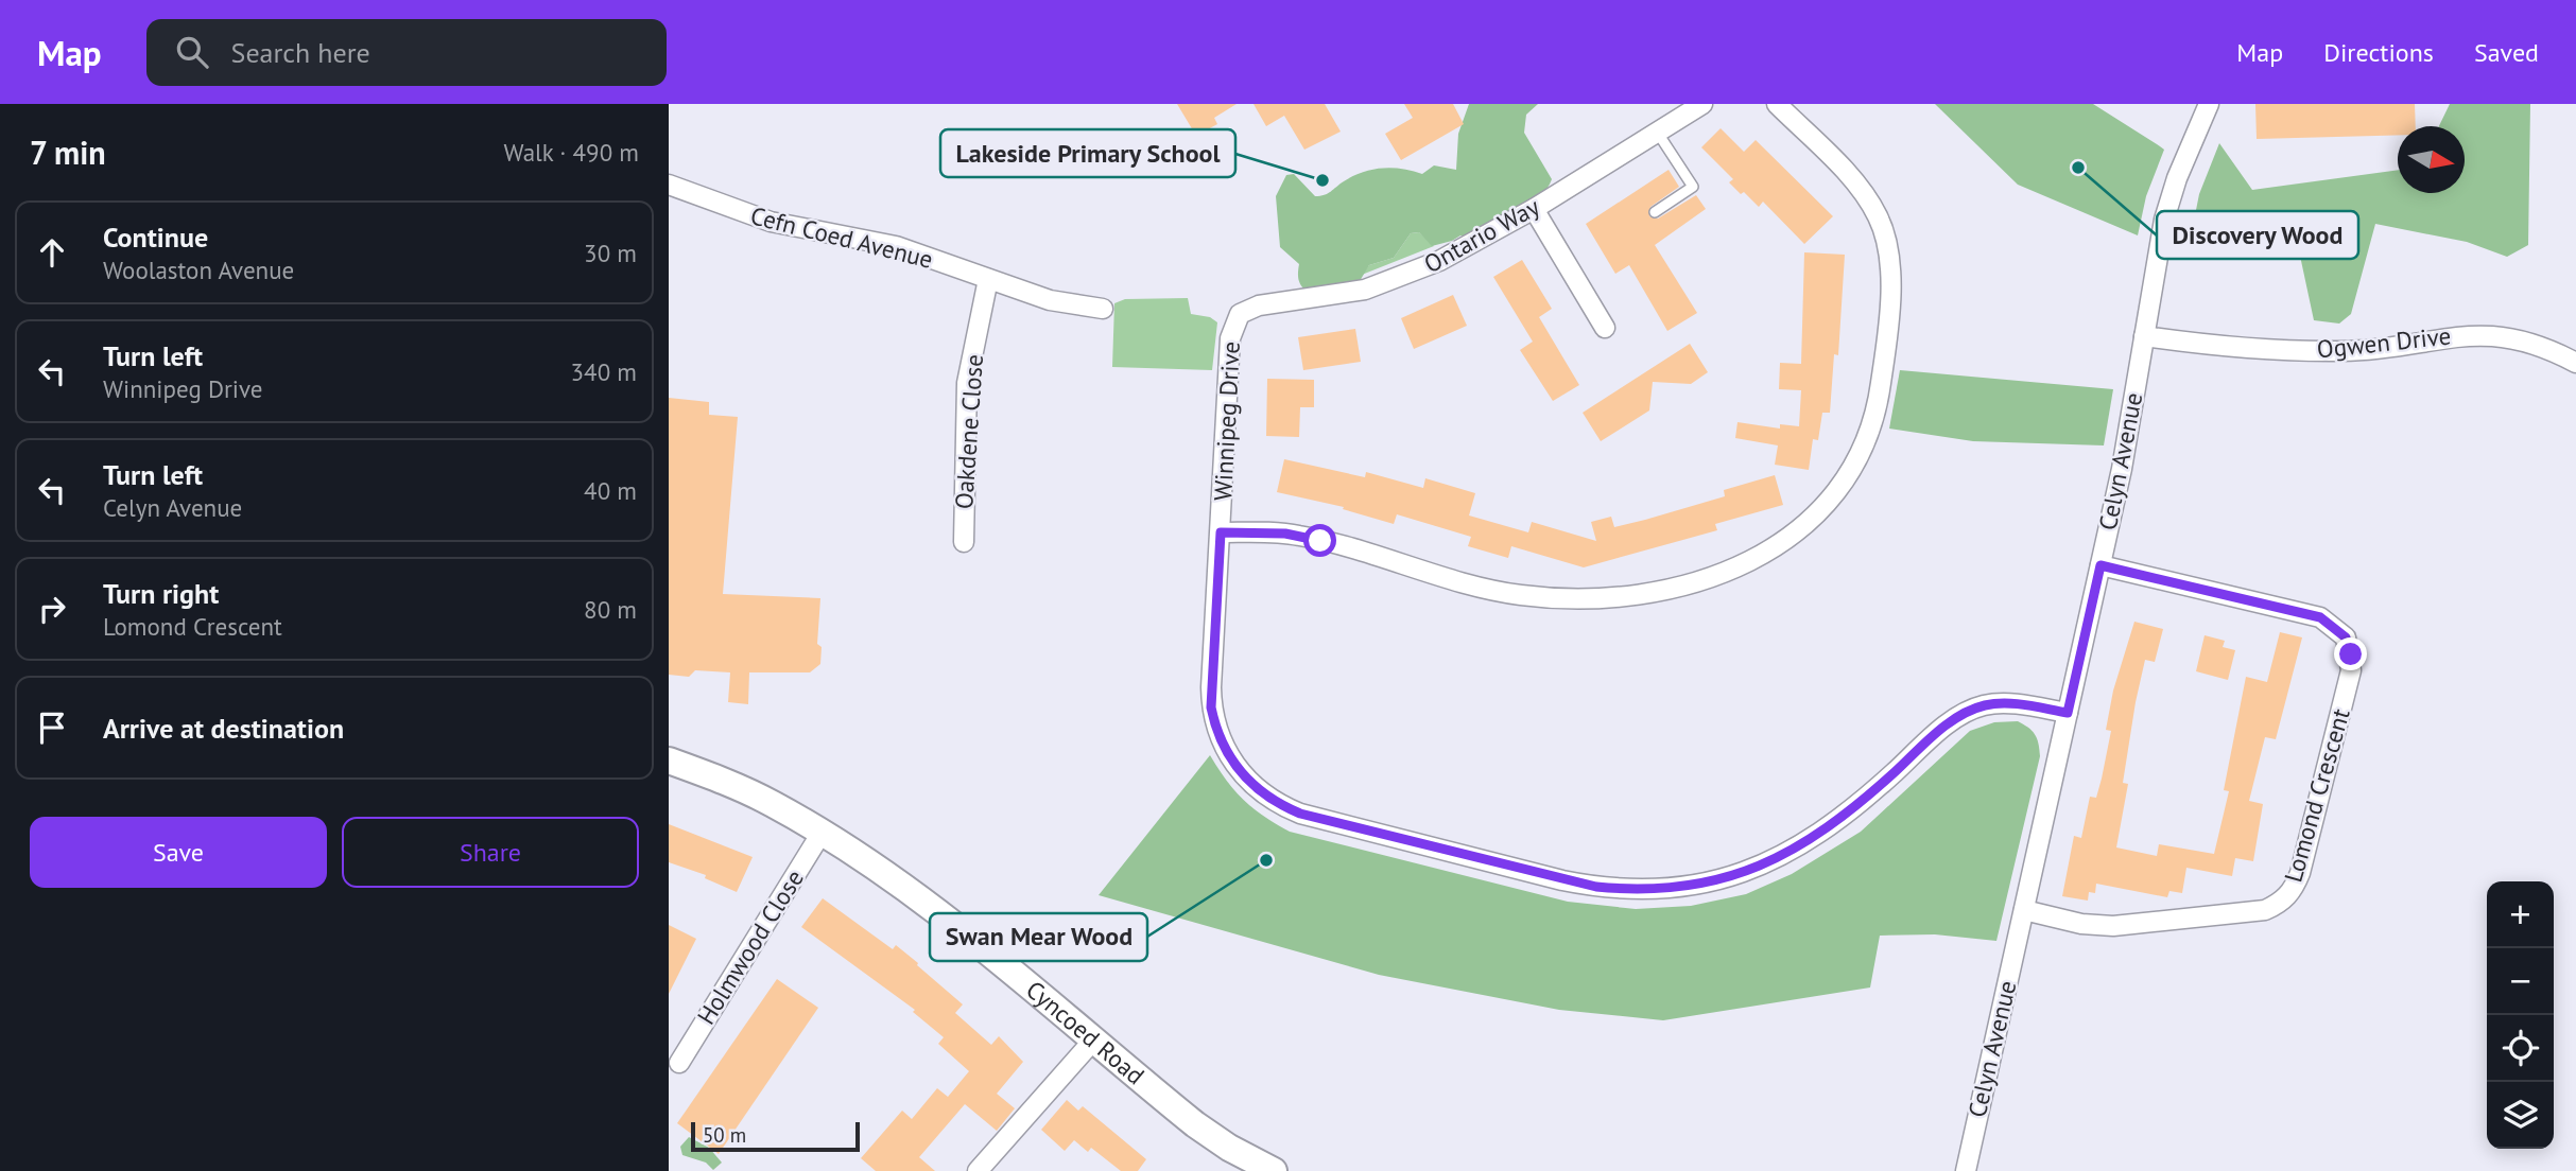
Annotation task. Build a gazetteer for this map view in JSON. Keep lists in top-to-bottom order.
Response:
{
  "streets": {
    "street": [
      "Ontario Way",
      "Cefn Coed Avenue",
      "Ogwen Drive",
      "Winnipeg Drive",
      "Oakdene Close",
      "Celyn Avenue",
      "Lomond Crescent",
      "Holmwood Close",
      "Cyncoed Road"
    ]
  },
  "crossings": [
    ["Ontario Way", "Winnipeg Drive"],
    ["Cefn Coed Avenue", "Oakdene Close"],
    ["Ogwen Drive", "Celyn Avenue"],
    ["Winnipeg Drive", "Celyn Avenue"],
    ["Celyn Avenue", "Lomond Crescent"],
    ["Holmwood Close", "Cyncoed Road"]
  ],
  "places": ["Discovery Wood", "Lakeside Primary School", "Swan Mear Wood"],
  "scale_bar": "50 m",
  "north": "right",
  "page": {
    "header": "Map",
    "search": "Search here",
    "nav": ["Map", "Directions", "Saved"],
    "heading": ["7 min", "Walk · 490 m"],
    "list": [
      ["Continue", "Woolaston Avenue", "30 m"],
      ["Turn left", "Winnipeg Drive", "340 m"],
      ["Turn left", "Celyn Avenue", "40 m"],
      ["Turn right", "Lomond Crescent", "80 m"],
      "Arrive at destination"
    ],
    "buttons": ["Save", "Share"],
    "map_buttons": ["+", "−"],
    "scale": "50 m"
  }
}
